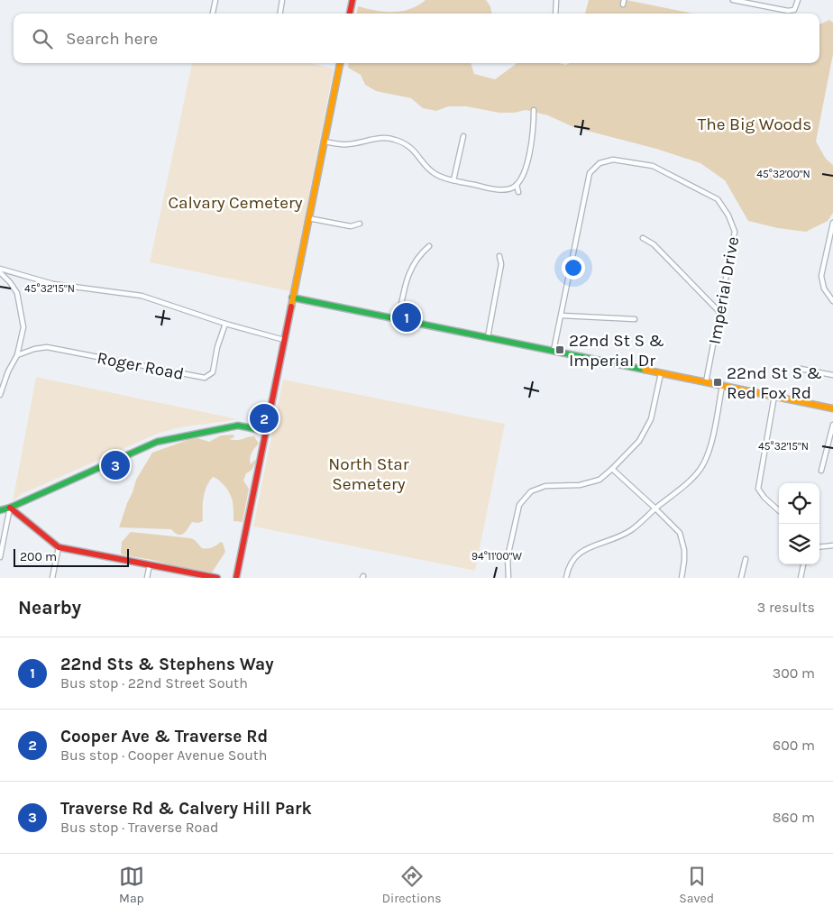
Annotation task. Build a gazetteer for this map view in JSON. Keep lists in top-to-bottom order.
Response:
{
  "streets": {
    "street": ["Imperial Drive", "Roger Road"]
  },
  "parks": ["The Big Woods", "Calvary Cemetery", "North Star Semetery"],
  "places": {
    "transit": ["22nd St S & Imperial Dr", "22nd St S & Red Fox Rd"]
  },
  "scale_bar": "200 m",
  "page": {
    "search": "Search here",
    "pins": ["1", "2", "3"],
    "scale": "200 m",
    "heading": ["Nearby", "3 results"],
    "list": [
      {
        "mark": "1",
        "name": "22nd Sts & Stephens Way",
        "note": "Bus stop · 22nd Street South",
        "value": "300 m"
      },
      {
        "mark": "2",
        "name": "Cooper Ave & Traverse Rd",
        "note": "Bus stop · Cooper Avenue South",
        "value": "600 m"
      },
      {
        "mark": "3",
        "name": "Traverse Rd & Calvery Hill Park",
        "note": "Bus stop · Traverse Road",
        "value": "860 m"
      }
    ],
    "nav": ["Map", "Directions", "Saved"]
  },
  "coordinates": ["45°32'00\"N", "45°32'15\"N", "94°11'00\"W"]
}
